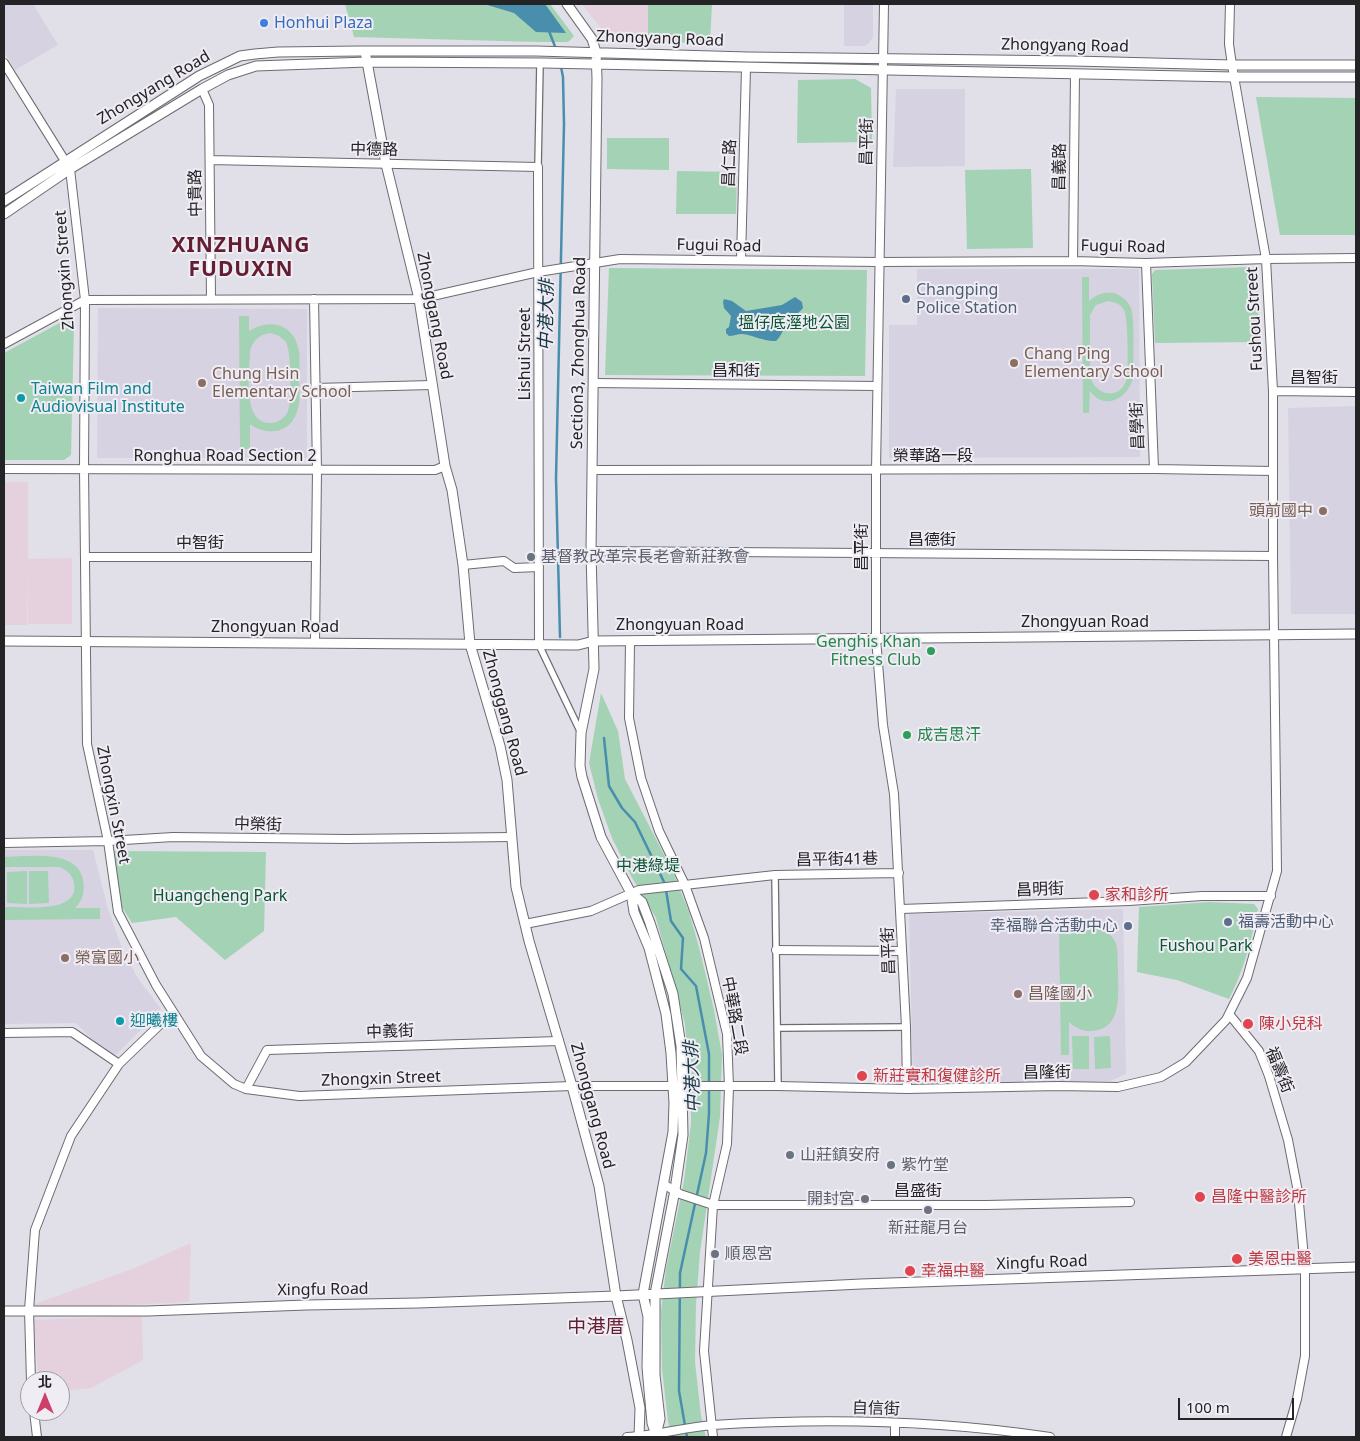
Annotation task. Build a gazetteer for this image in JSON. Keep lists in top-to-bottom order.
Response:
{
  "streets": {
    "street": [
      "Zhongyang Road",
      "昌平街",
      "中德路",
      "昌仁路",
      "昌義路",
      "中貴路",
      "Fugui Road",
      "Zhongxin Street",
      "Zhonggang Road",
      "Fushou Street",
      "Section3, Zhonghua Road",
      "Lishui Street",
      "昌和街",
      "昌智街",
      "昌學街",
      "Ronghua Road Section 2",
      "榮華路一段",
      "昌德街",
      "中智街",
      "Zhongyuan Road",
      "中榮街",
      "昌平街41巷",
      "昌明街",
      "中華路二段",
      "中義街",
      "福壽街",
      "昌隆街",
      "昌盛街",
      "Xingfu Road",
      "自信街"
    ]
  },
  "crossings": [
    ["Zhongyang Road", "昌平街"],
    ["Zhongyang Road", "昌仁路"],
    ["Zhongyang Road", "昌義路"],
    ["Zhongyang Road", "中貴路"],
    ["Zhongyang Road", "Zhongxin Street"],
    ["Zhongyang Road", "Zhonggang Road"],
    ["Zhongyang Road", "Fushou Street"],
    ["Zhongyang Road", "Section3, Zhonghua Road"],
    ["Zhongyang Road", "Lishui Street"],
    ["昌平街", "Fugui Road"],
    ["昌平街", "昌和街"],
    ["昌平街", "榮華路一段"],
    ["昌平街", "昌德街"],
    ["昌平街", "Zhongyuan Road"],
    ["昌平街", "昌平街41巷"],
    ["昌平街", "昌明街"],
    ["昌平街", "昌隆街"],
    ["中德路", "中貴路"],
    ["中德路", "Zhonggang Road"],
    ["中德路", "Lishui Street"],
    ["昌仁路", "Fugui Road"],
    ["昌義路", "Fugui Road"],
    ["中貴路", "Fugui Road"],
    ["Fugui Road", "Zhongxin Street"],
    ["Fugui Road", "Zhonggang Road"],
    ["Fugui Road", "Fushou Street"],
    ["Fugui Road", "Section3, Zhonghua Road"],
    ["Fugui Road", "Lishui Street"],
    ["Fugui Road", "昌學街"],
    ["Zhongxin Street", "Zhonggang Road"],
    ["Zhongxin Street", "Section3, Zhonghua Road"],
    ["Zhongxin Street", "Ronghua Road Section 2"],
    ["Zhongxin Street", "中智街"],
    ["Zhongxin Street", "Zhongyuan Road"],
    ["Zhongxin Street", "中榮街"],
    ["Zhongxin Street", "中義街"],
    ["Zhongxin Street", "昌隆街"],
    ["Zhonggang Road", "Ronghua Road Section 2"],
    ["Zhonggang Road", "Zhongyuan Road"],
    ["Zhonggang Road", "中榮街"],
    ["Zhonggang Road", "昌平街41巷"],
    ["Zhonggang Road", "中義街"],
    ["Zhonggang Road", "Xingfu Road"],
    ["Zhonggang Road", "自信街"],
    ["Fushou Street", "昌智街"],
    ["Fushou Street", "榮華路一段"],
    ["Fushou Street", "昌德街"],
    ["Fushou Street", "Zhongyuan Road"],
    ["Section3, Zhonghua Road", "昌和街"],
    ["Section3, Zhonghua Road", "榮華路一段"],
    ["Section3, Zhonghua Road", "昌德街"],
    ["Section3, Zhonghua Road", "Zhongyuan Road"],
    ["Section3, Zhonghua Road", "昌平街41巷"],
    ["Lishui Street", "Zhongyuan Road"],
    ["昌學街", "榮華路一段"],
    ["Zhongyuan Road", "中華路二段"],
    ["昌平街41巷", "中華路二段"],
    ["中華路二段", "昌隆街"],
    ["中華路二段", "昌盛街"],
    ["中華路二段", "Xingfu Road"],
    ["中華路二段", "自信街"],
    ["福壽街", "昌隆街"],
    ["福壽街", "Xingfu Road"]
  ],
  "districts": ["XINZHUANG FUDUXIN", "中港厝"],
  "water": ["中港大排"],
  "parks": [
    "塭仔底溼地公園",
    "中港綠堤",
    "Huangcheng Park",
    "Fushou Park"
  ],
  "places": [
    "Honhui Plaza",
    "Changping Police Station",
    "Chang Ping Elementary School",
    "Chung Hsin Elementary School",
    "Taiwan Film and Audiovisual Institute",
    "頭前國中",
    "基督教改革宗長老會新莊教會",
    "Genghis Khan Fitness Club",
    "成吉思汗",
    "家和診所",
    "福壽活動中心",
    "幸福聯合活動中心",
    "榮富國小",
    "昌隆國小",
    "迎曦樓",
    "陳小兒科",
    "新莊實和復健診所",
    "山莊鎮安府",
    "紫竹堂",
    "昌隆中醫診所",
    "開封宮",
    "新莊龍月台",
    "順恩宮",
    "美恩中醫",
    "幸福中醫"
  ],
  "scale_bar": "100 m",
  "north": "top"
}
